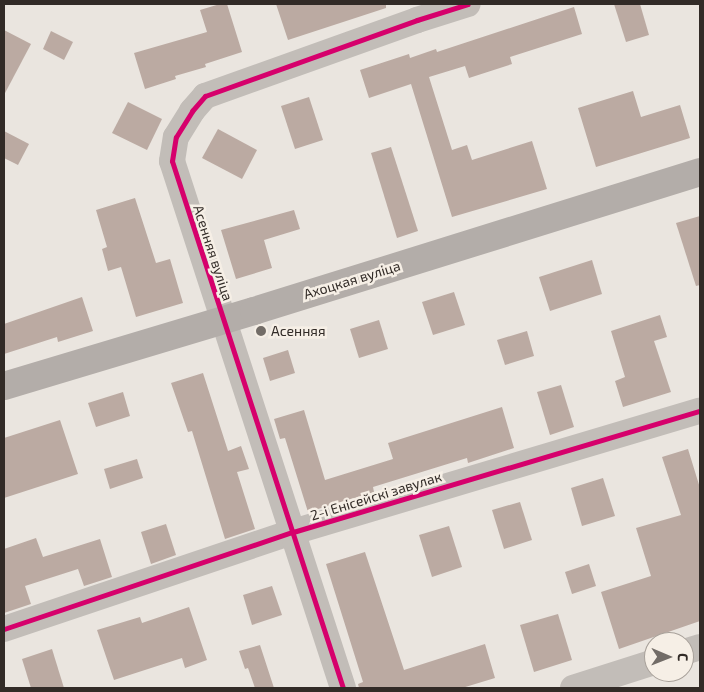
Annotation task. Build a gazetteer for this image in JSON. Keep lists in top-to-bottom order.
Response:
{
  "streets": {
    "street": ["Асенняя вуліца", "Ахоцкая вуліца", "2-і Енісейскі завулак"]
  },
  "crossings": [
    ["Асенняя вуліца", "Ахоцкая вуліца"],
    ["Асенняя вуліца", "2-і Енісейскі завулак"]
  ],
  "places": ["Асенняя"],
  "north": "right"
}
